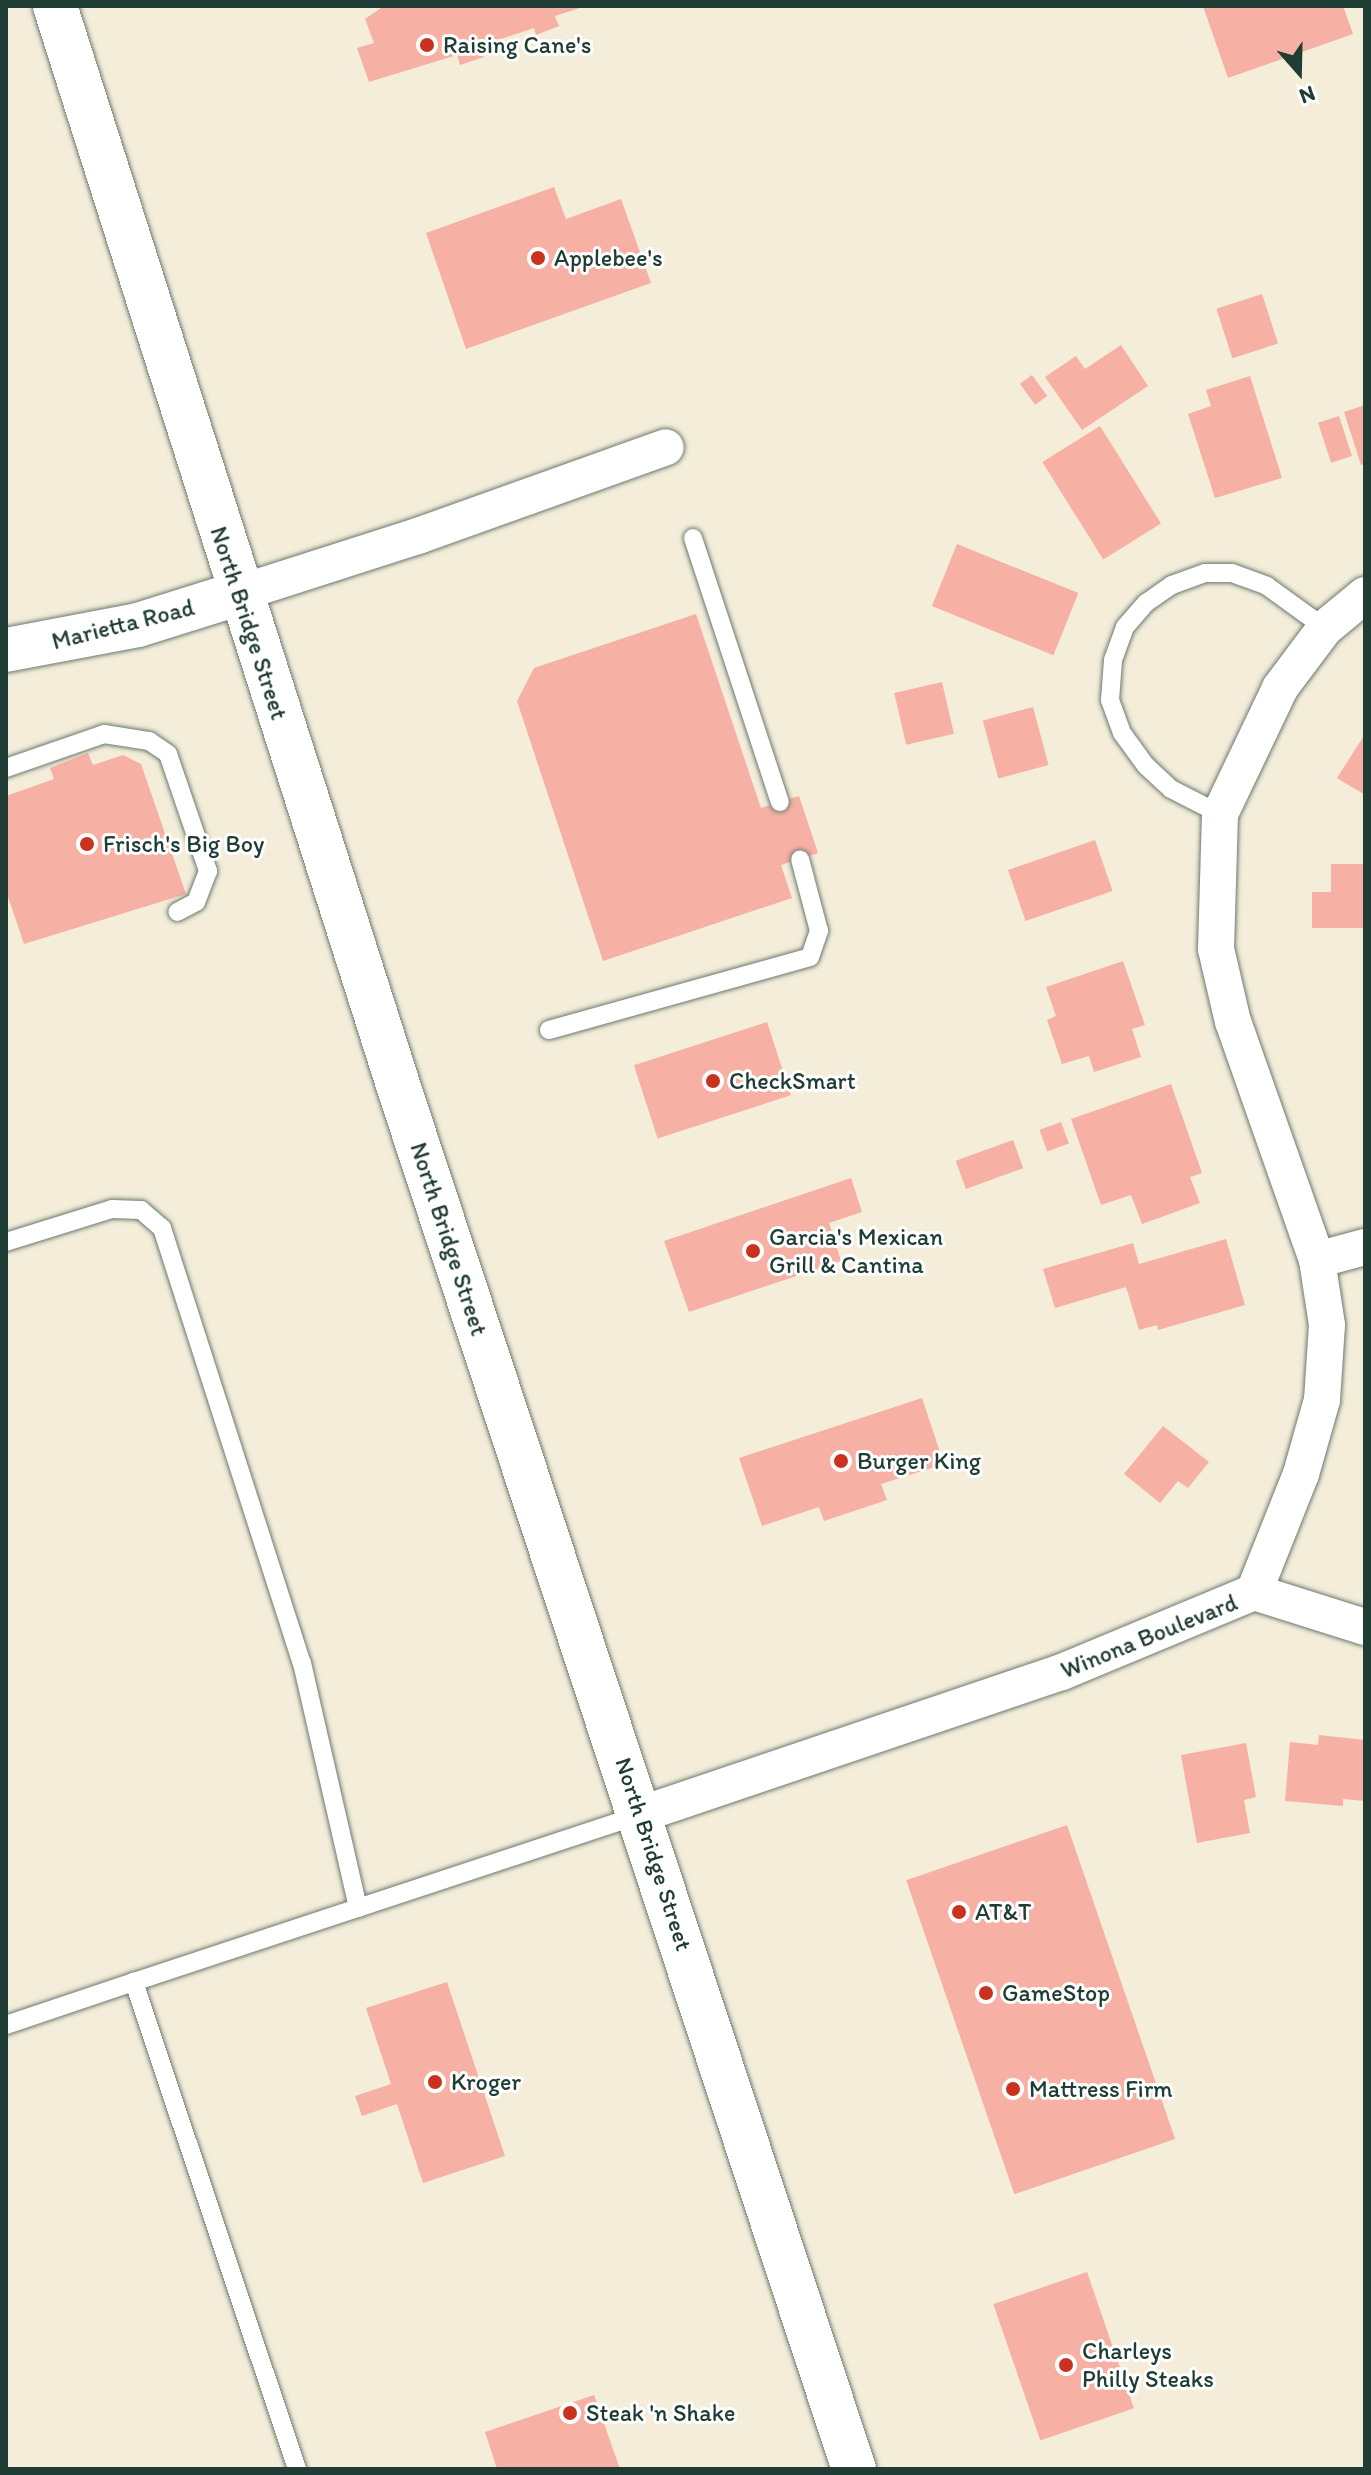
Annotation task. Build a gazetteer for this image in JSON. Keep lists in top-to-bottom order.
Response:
{
  "streets": {
    "main road": ["North Bridge Street", "Marietta Road"],
    "street": ["Winona Boulevard"]
  },
  "crossings": [
    ["North Bridge Street", "Marietta Road"],
    ["North Bridge Street", "Winona Boulevard"]
  ],
  "places": [
    "Raising Cane's",
    "Applebee's",
    "Frisch's Big Boy",
    "CheckSmart",
    "Garcia's Mexican Grill & Cantina",
    "Burger King",
    "AT&T",
    "GameStop",
    "Kroger",
    "Mattress Firm",
    "Charleys Philly Steaks",
    "Steak 'n Shake"
  ],
  "north": "bottom"
}
